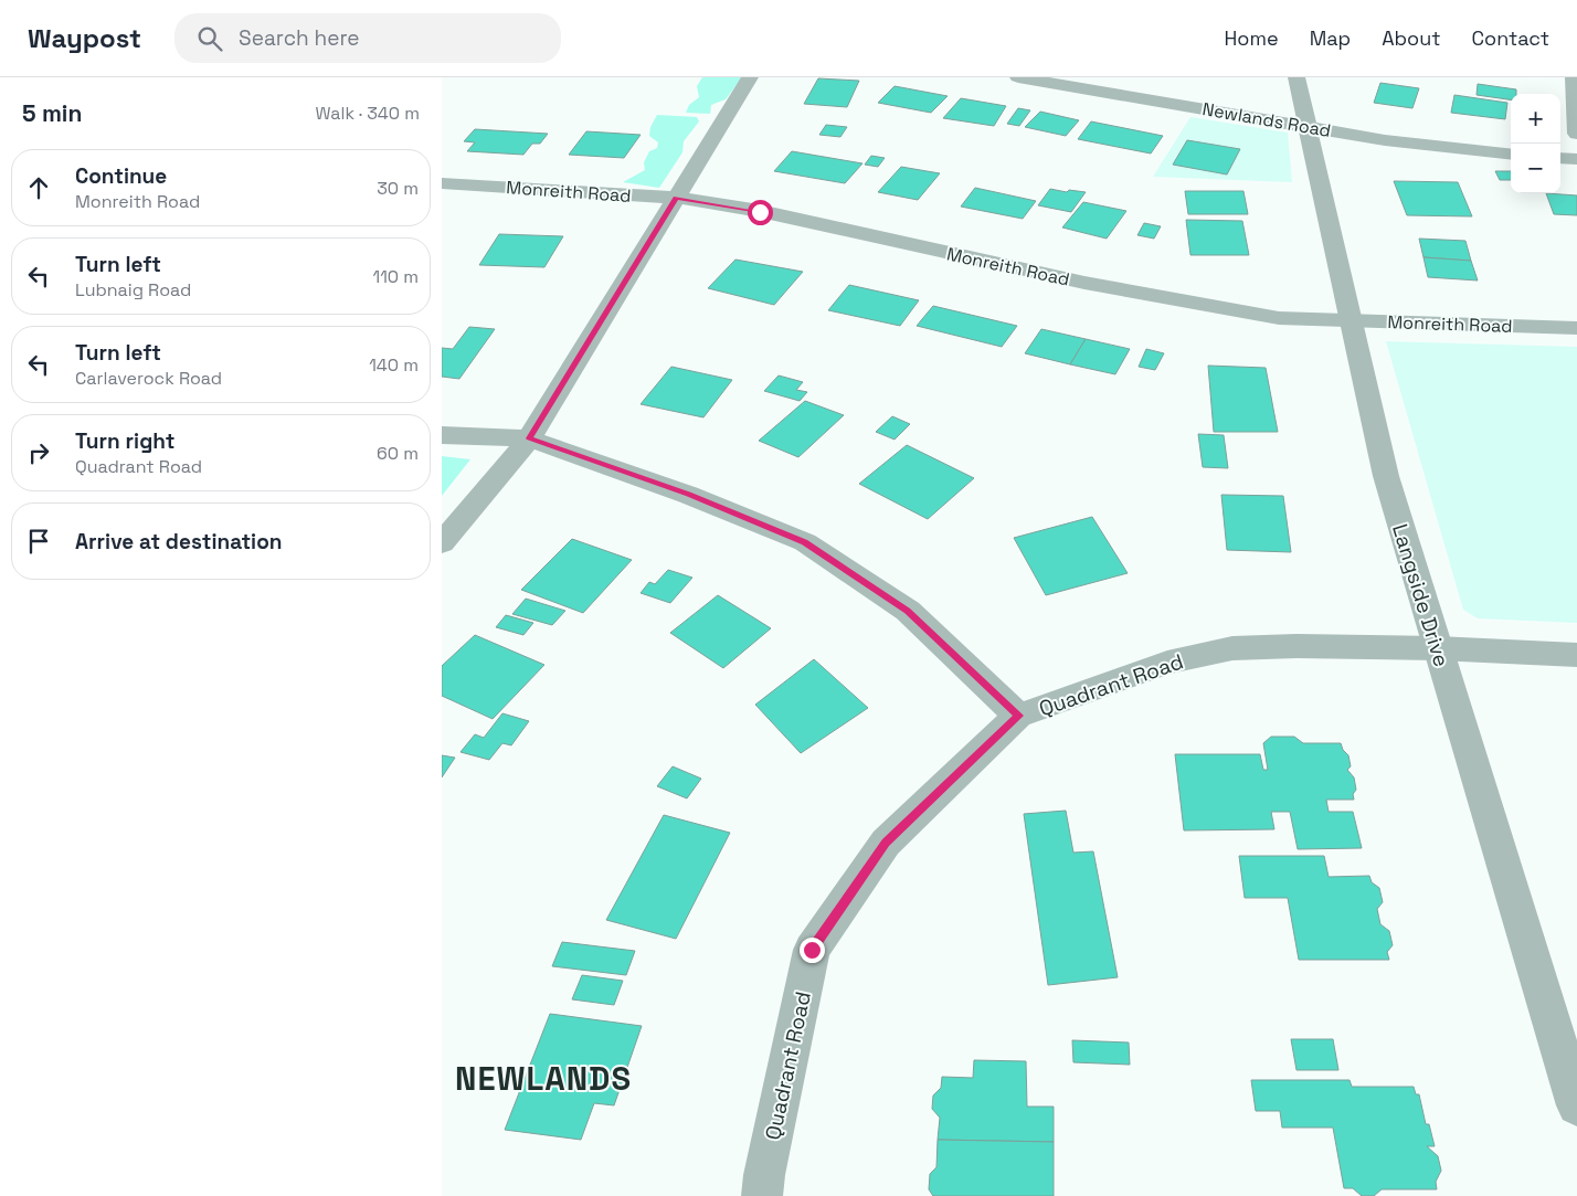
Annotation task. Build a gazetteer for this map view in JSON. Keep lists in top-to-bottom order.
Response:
{
  "streets": {
    "street": [
      "Newlands Road",
      "Monreith Road",
      "Langside Drive",
      "Quadrant Road"
    ]
  },
  "crossings": [
    ["Newlands Road", "Langside Drive"],
    ["Monreith Road", "Langside Drive"],
    ["Langside Drive", "Quadrant Road"]
  ],
  "districts": ["NEWLANDS"],
  "page": {
    "header": "Waypost",
    "search": "Search here",
    "nav": [
      "Home",
      "Map",
      "About",
      "Contact"
    ],
    "heading": ["5 min", "Walk · 340 m"],
    "map_buttons": ["+", "−"],
    "list": [
      ["Continue", "Monreith Road", "30 m"],
      ["Turn left", "Lubnaig Road", "110 m"],
      ["Turn left", "Carlaverock Road", "140 m"],
      ["Turn right", "Quadrant Road", "60 m"],
      "Arrive at destination"
    ]
  }
}
